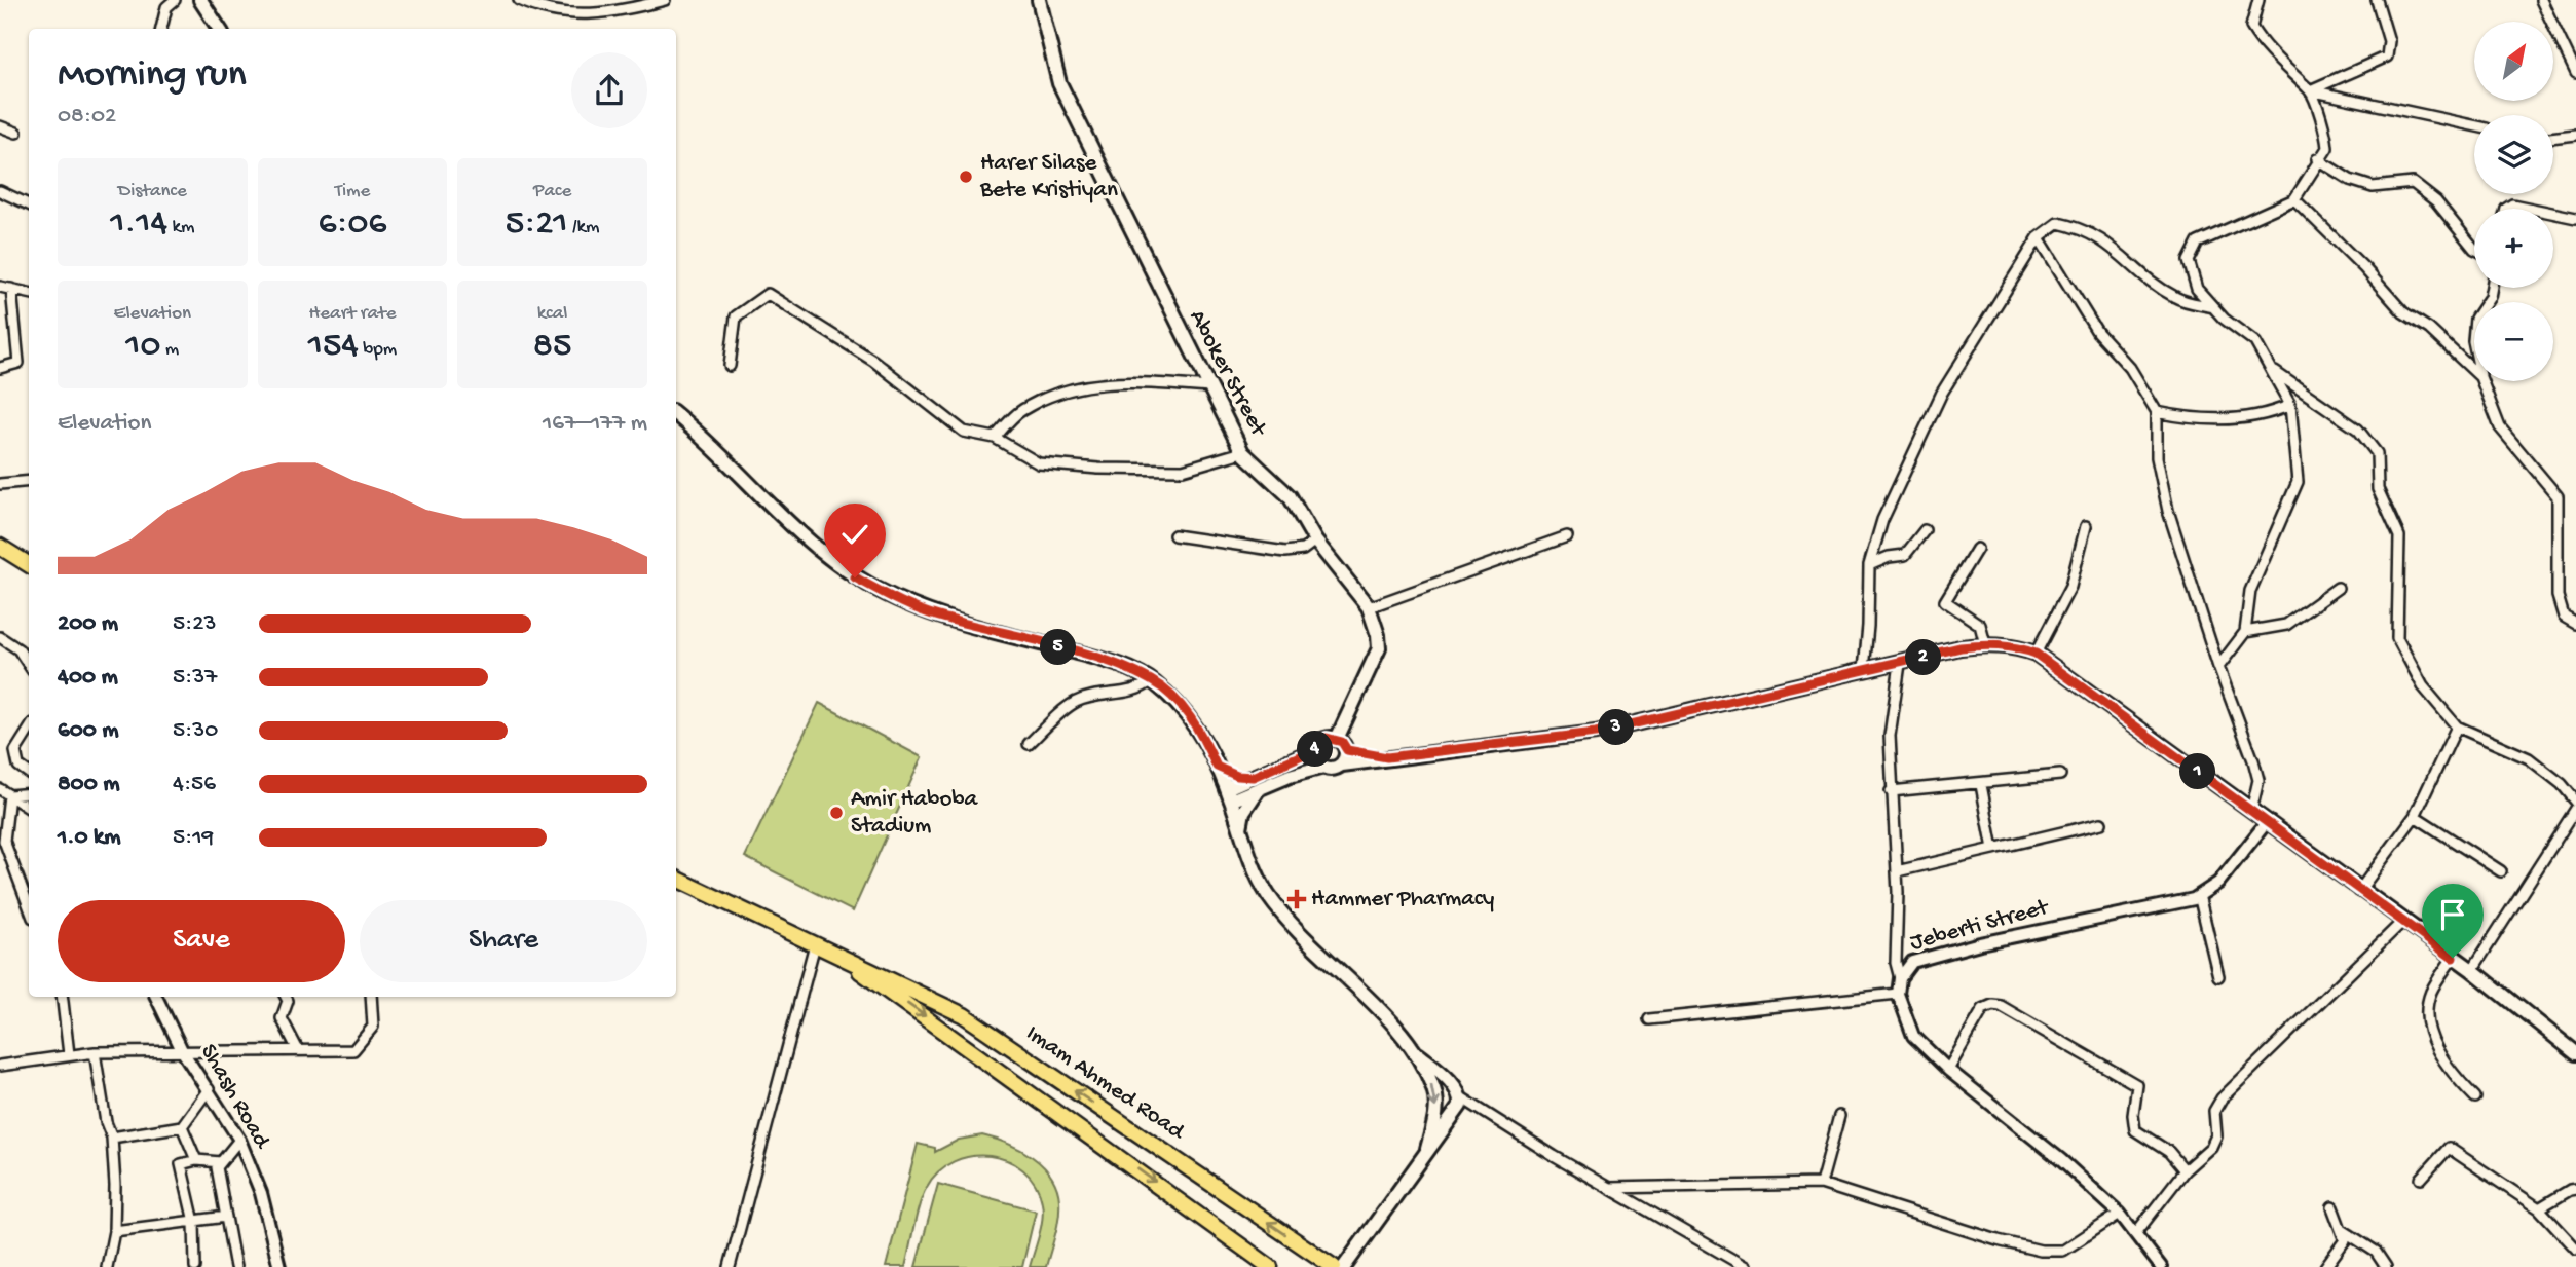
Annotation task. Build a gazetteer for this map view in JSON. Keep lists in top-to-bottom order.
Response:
{
  "streets": {
    "highway": ["Imam Ahmed Road"],
    "main road": ["Aboker Street"],
    "street": ["Jeberti Street", "Shash Road"]
  },
  "places": {
    "other": ["Harer Silase Bete Kristiyan", "Amir Haboba Stadium"],
    "health": ["Hammer Pharmacy"]
  },
  "north": "top right",
  "page": {
    "map_buttons": ["+", "−"],
    "heading": ["Morning run", "08:02"],
    "stats": [
      ["Distance", "1.14 km"],
      ["Time", "6:06"],
      ["Pace", "5:21 /km"],
      ["Elevation", "10 m"],
      ["Heart rate", "154 bpm"],
      ["kcal", "85"]
    ],
    "chart": ["Elevation", "167–177 m"],
    "list": [
      {
        "name": "200 m",
        "note": "5:23"
      },
      {
        "name": "400 m",
        "note": "5:37"
      },
      {
        "name": "600 m",
        "note": "5:30"
      },
      {
        "name": "800 m",
        "note": "4:56"
      },
      {
        "name": "1.0 km",
        "note": "5:19"
      }
    ],
    "pins": [
      "5",
      "2",
      "3",
      "4",
      "1"
    ],
    "buttons": ["Save", "Share"]
  }
}
